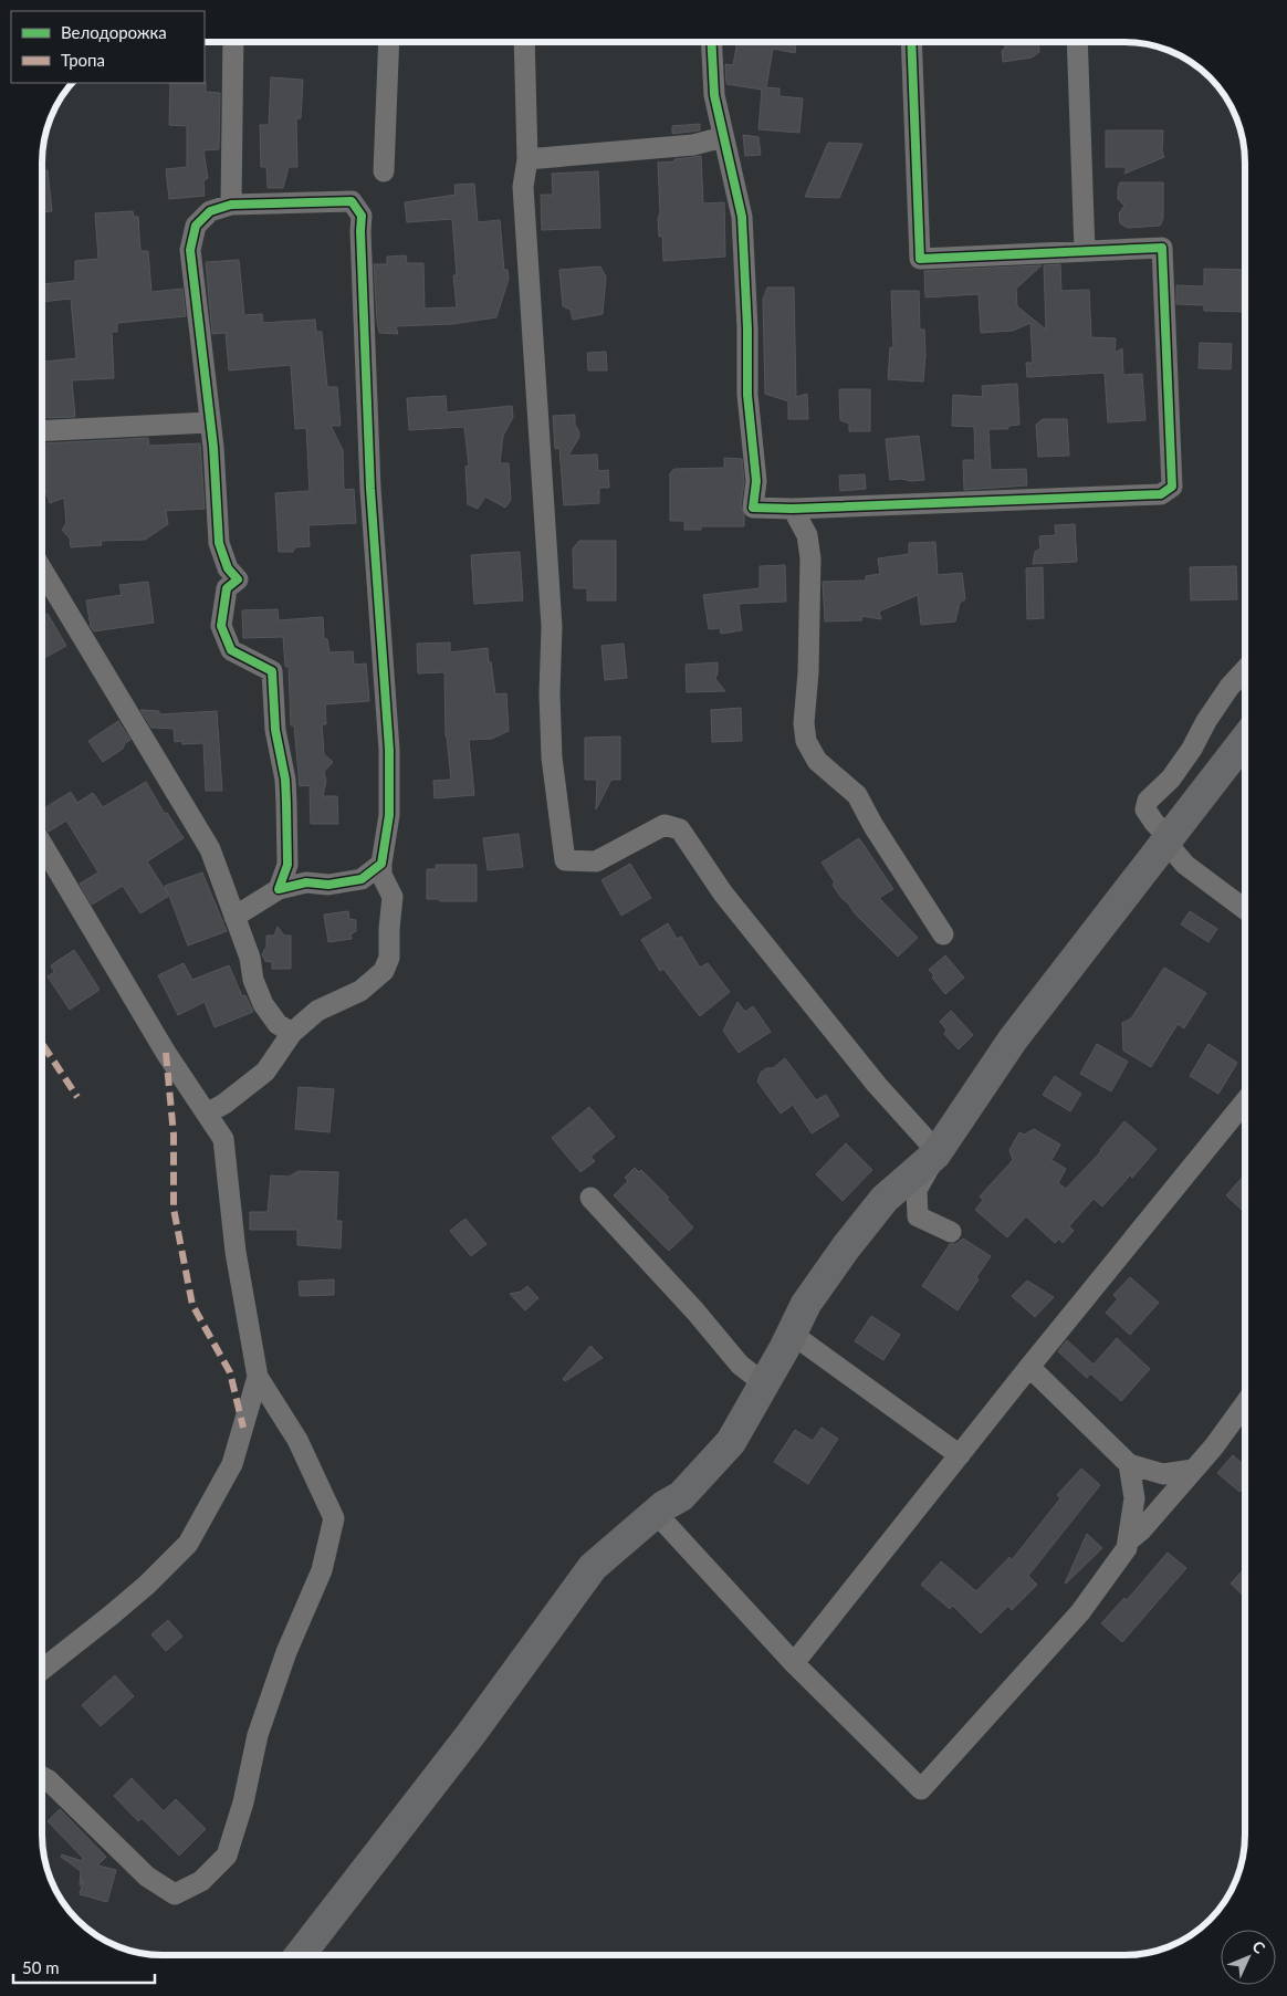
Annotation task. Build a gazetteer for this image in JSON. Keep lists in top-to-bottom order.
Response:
{
  "legend": ["Велодорожка", "Тропа"],
  "scale_bar": "50 m",
  "north": "top right"
}
